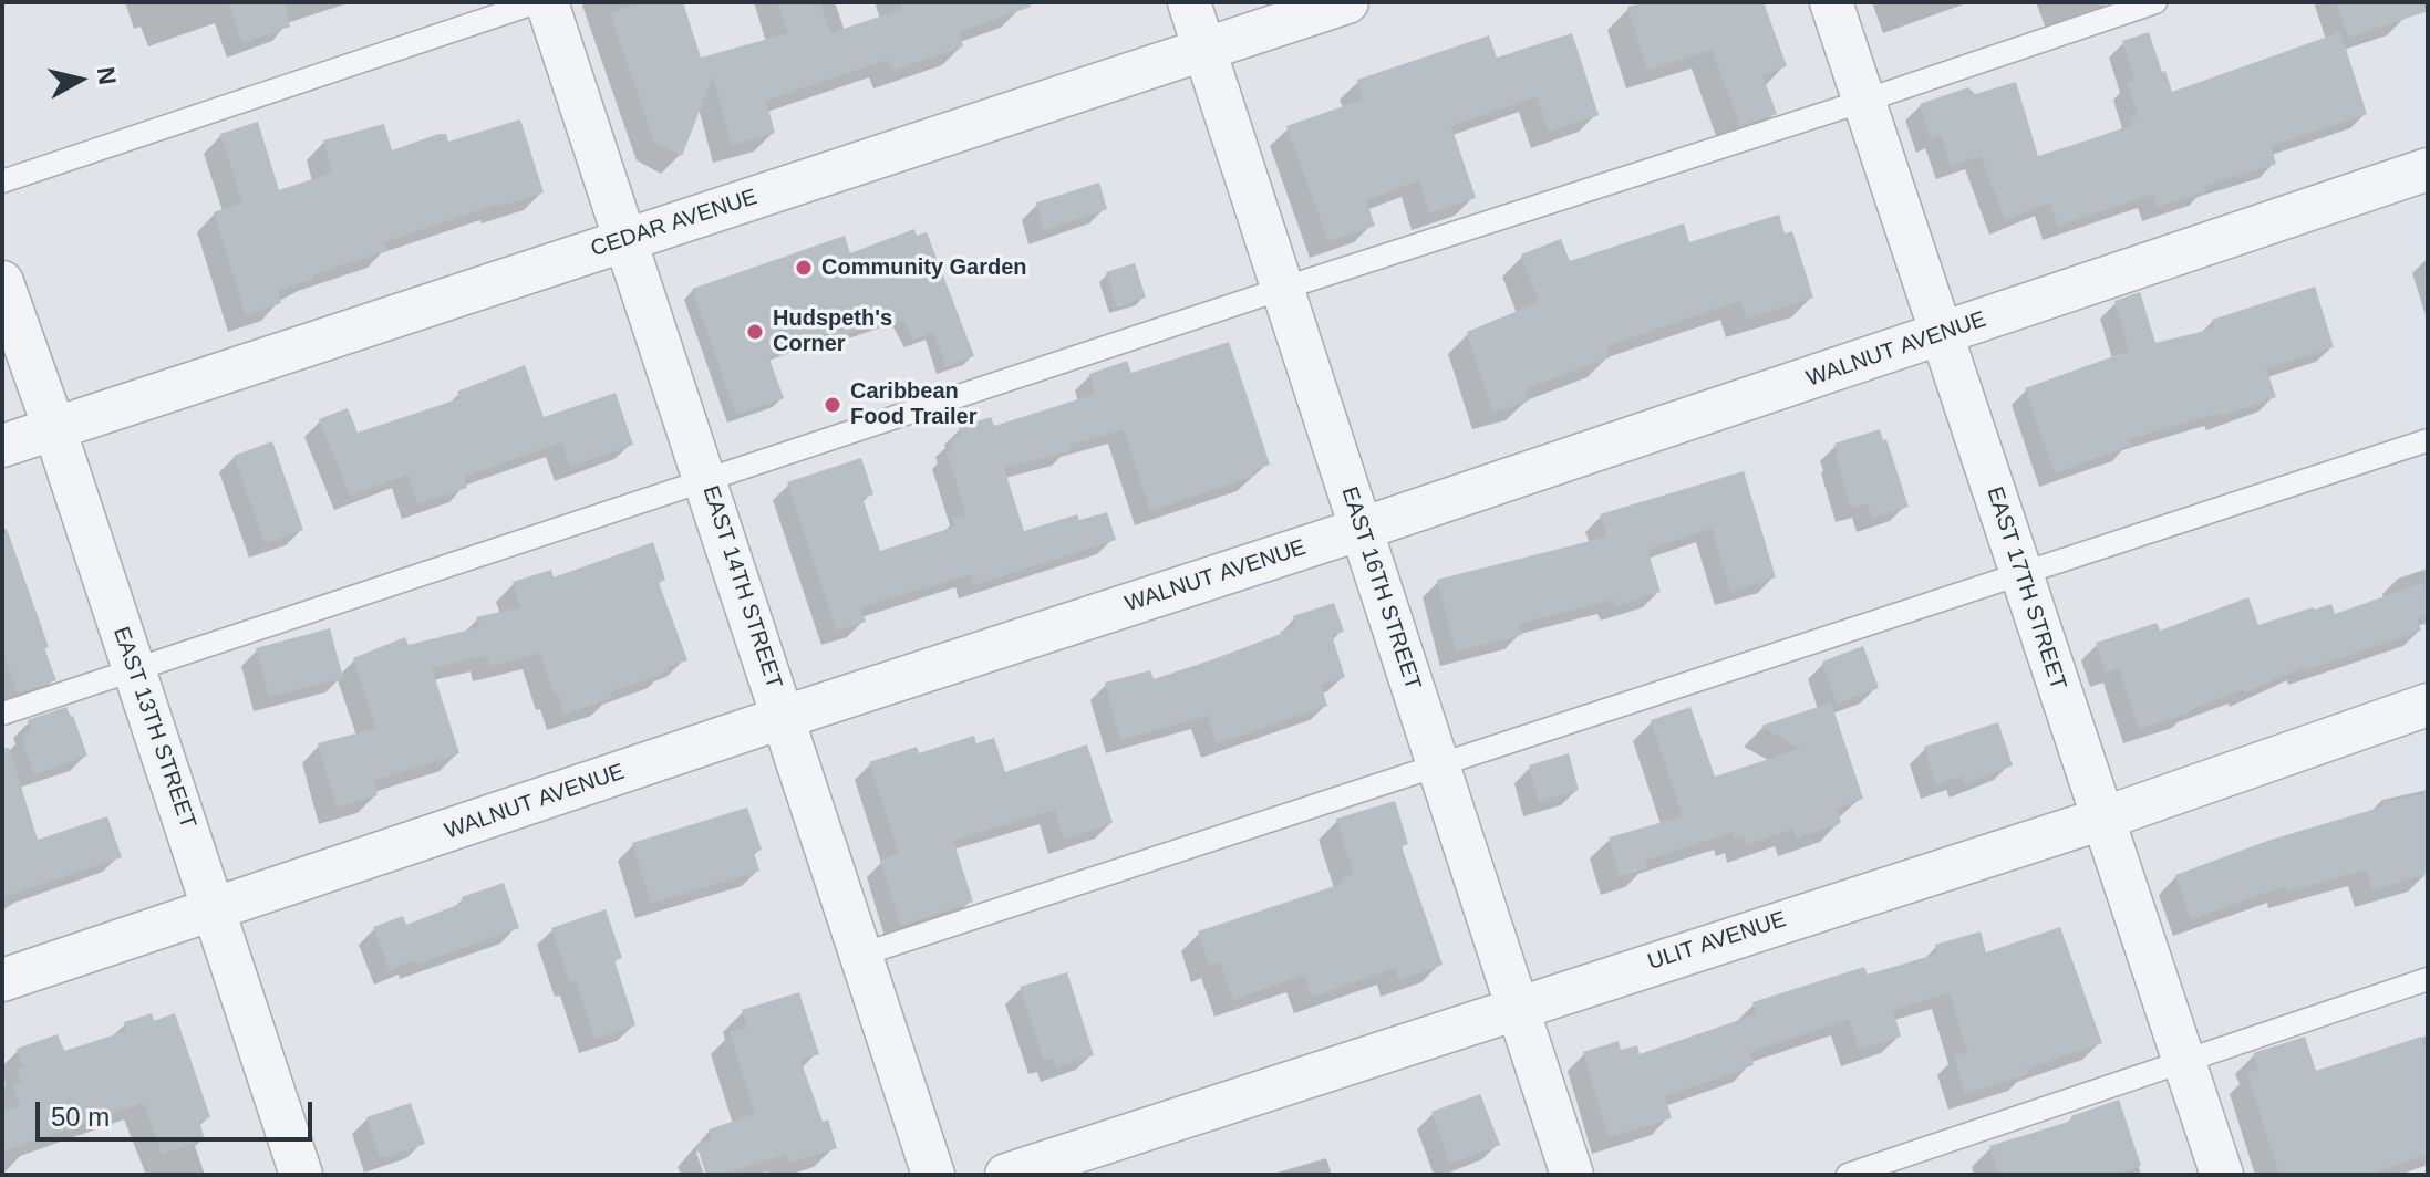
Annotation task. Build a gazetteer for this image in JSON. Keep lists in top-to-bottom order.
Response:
{
  "streets": {
    "street": [
      "CEDAR AVENUE",
      "WALNUT AVENUE",
      "EAST 14TH STREET",
      "EAST 16TH STREET",
      "EAST 17TH STREET",
      "EAST 13TH STREET",
      "ULIT AVENUE"
    ]
  },
  "crossings": [
    ["CEDAR AVENUE", "EAST 14TH STREET"],
    ["CEDAR AVENUE", "EAST 16TH STREET"],
    ["CEDAR AVENUE", "EAST 13TH STREET"],
    ["WALNUT AVENUE", "EAST 14TH STREET"],
    ["WALNUT AVENUE", "EAST 16TH STREET"],
    ["WALNUT AVENUE", "EAST 17TH STREET"],
    ["WALNUT AVENUE", "EAST 13TH STREET"],
    ["EAST 16TH STREET", "ULIT AVENUE"],
    ["EAST 17TH STREET", "ULIT AVENUE"]
  ],
  "places": ["Community Garden", "Hudspeth's Corner", "Caribbean Food Trailer"],
  "scale_bar": "50 m",
  "north": "right"
}
